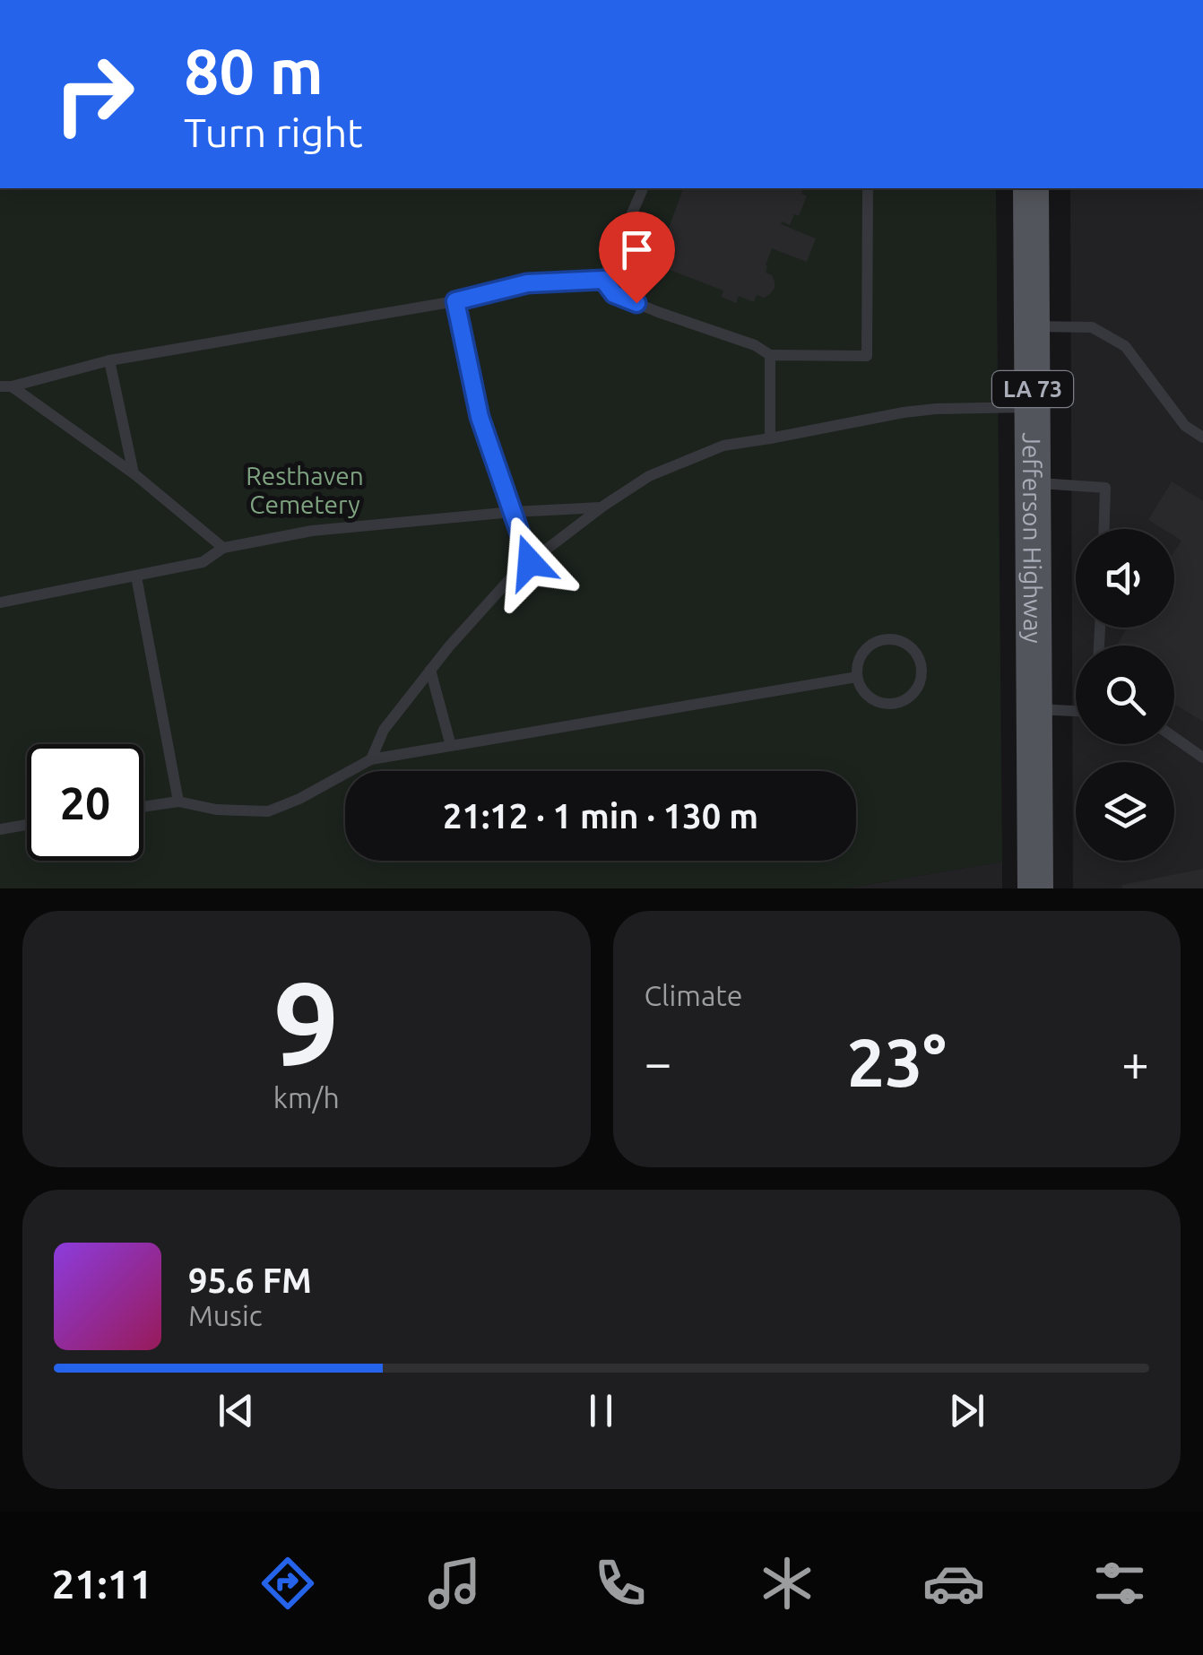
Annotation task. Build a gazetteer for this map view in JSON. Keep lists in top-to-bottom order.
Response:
{
  "streets": {
    "main road": ["LA 73", "Jefferson Highway"]
  },
  "parks": ["Resthaven Cemetery"],
  "page": {
    "turn": ["80 m", "Turn right"],
    "limit": "20",
    "trip": "21:12 · 1 min · 130 m",
    "tile": [
      ["9", "km/h"],
      "Climate"
    ],
    "heat": ["−", "23°", "+"],
    "song": ["95.6 FM", "Music"],
    "tabs": "21:11"
  }
}
